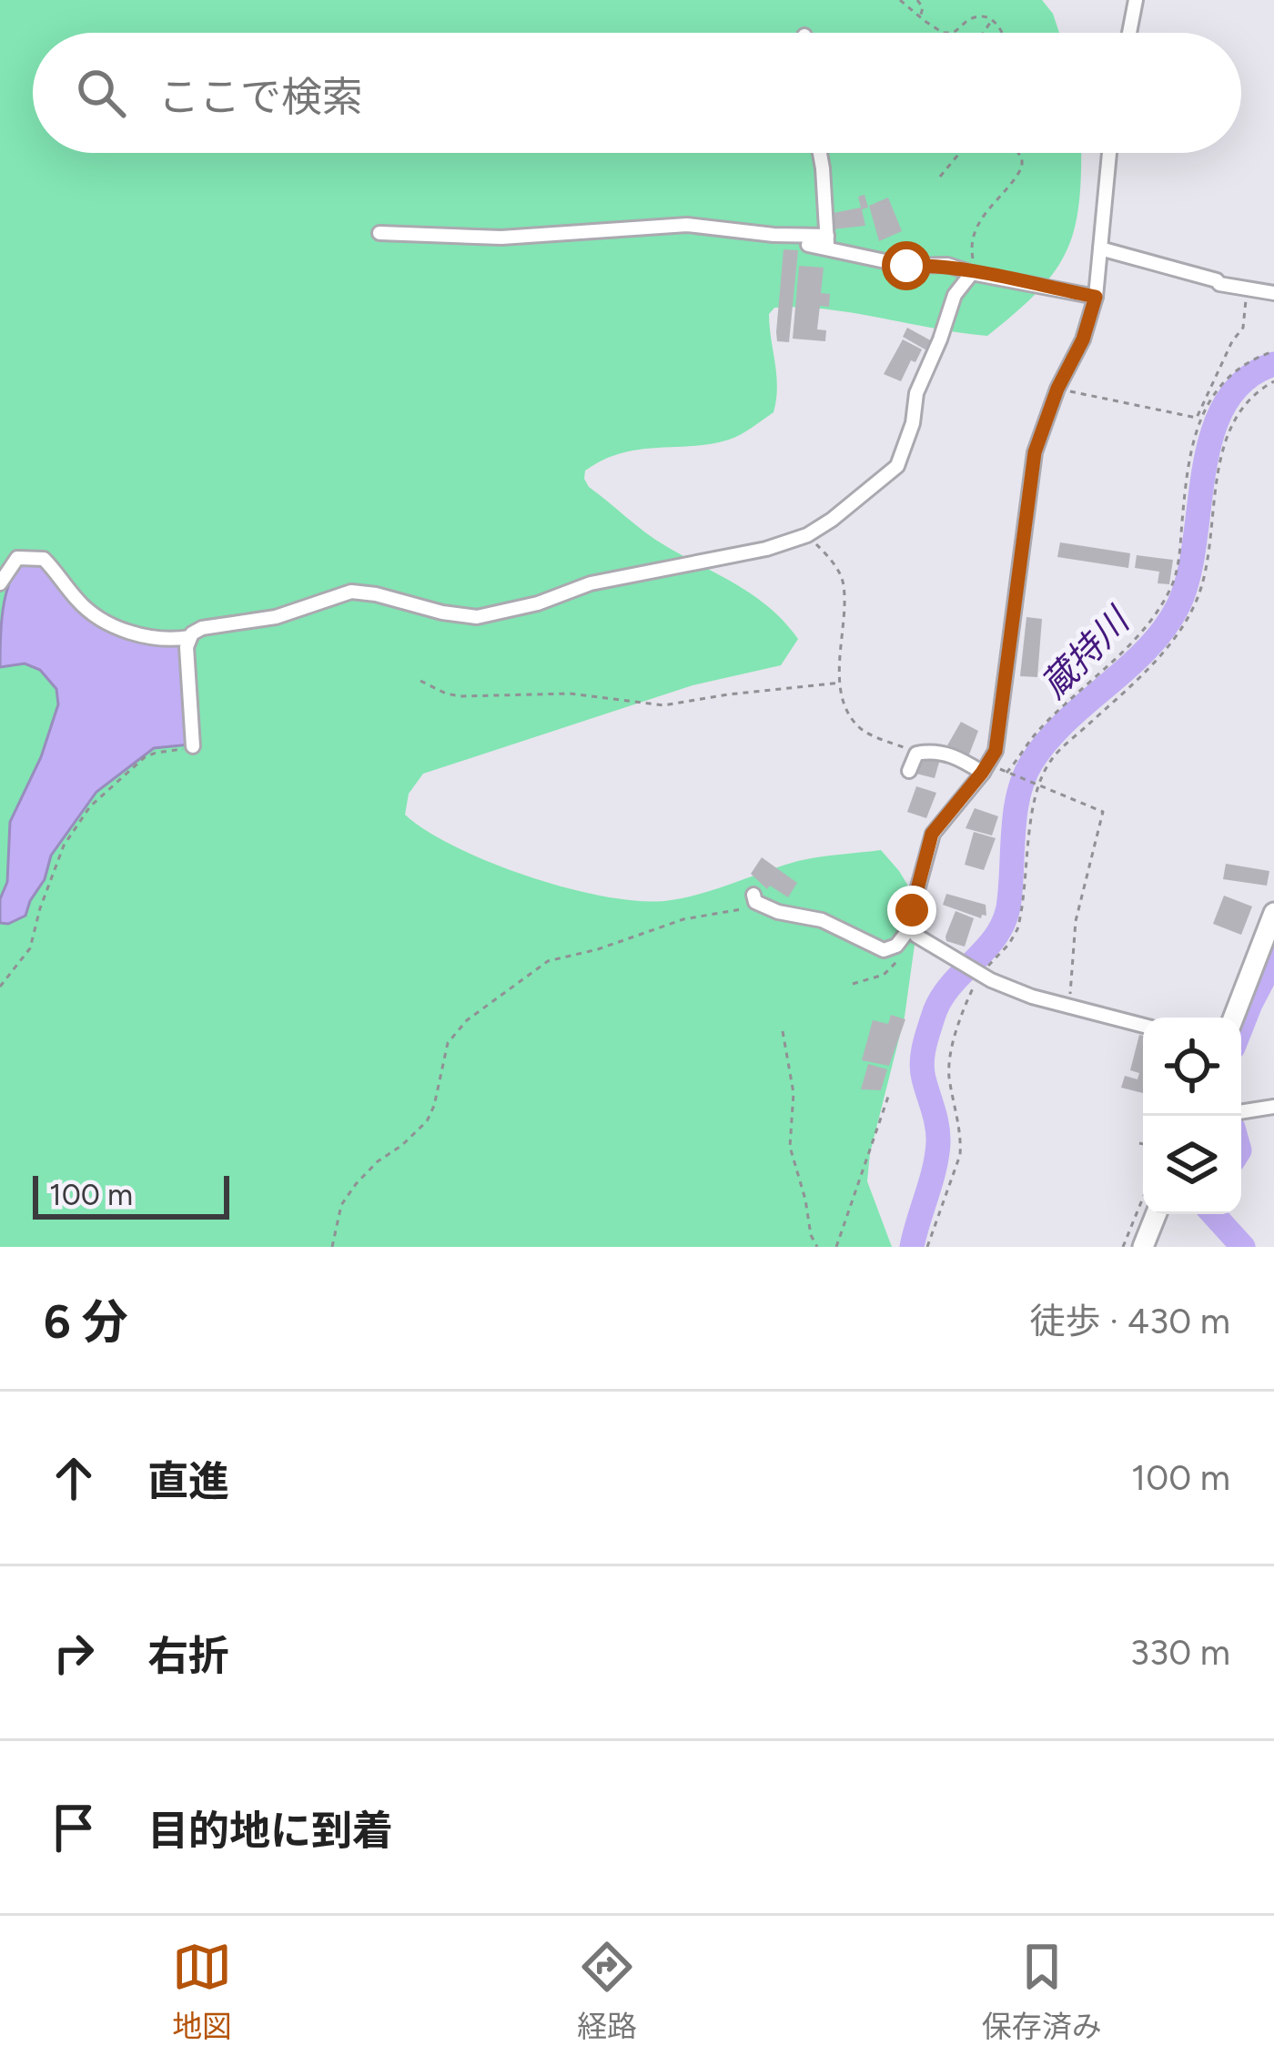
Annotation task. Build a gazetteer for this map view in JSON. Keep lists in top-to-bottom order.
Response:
{
  "water": ["蔵持川"],
  "scale_bar": "100 m",
  "page": {
    "search": "ここで検索",
    "scale": "100 m",
    "heading": ["6 分", "徒歩 · 430 m"],
    "list": [
      ["直進", "100 m"],
      ["右折", "330 m"],
      "目的地に到着"
    ],
    "nav": ["地図", "経路", "保存済み"]
  }
}
